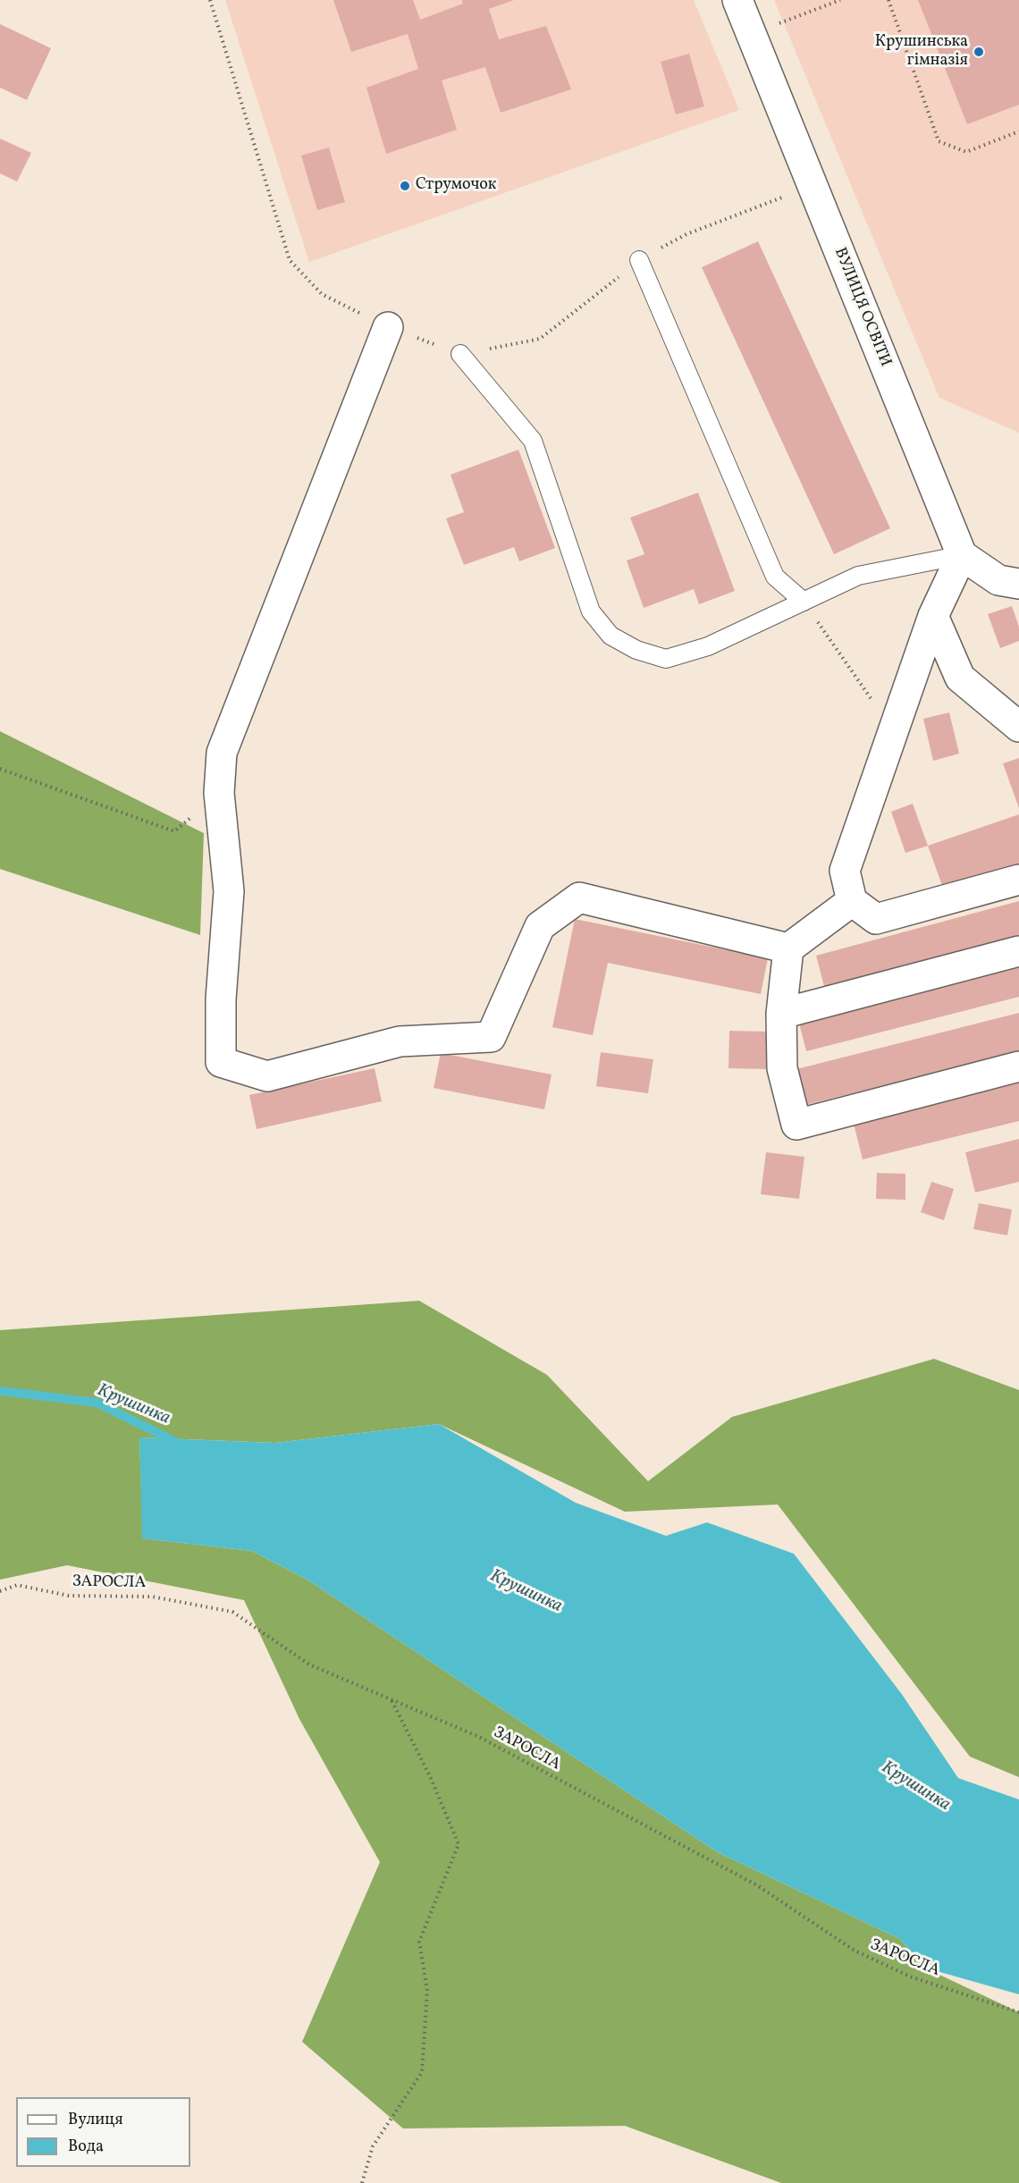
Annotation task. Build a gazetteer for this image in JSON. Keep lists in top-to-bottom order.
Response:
{
  "streets": {
    "street": ["ВУЛИЦЯ ОСВІТИ"],
    "path": ["ЗАРОСЛА"]
  },
  "water": ["Крушинка"],
  "places": ["Крушинська гімназія", "Струмочок"],
  "legend": ["Вулиця", "Вода"]
}
